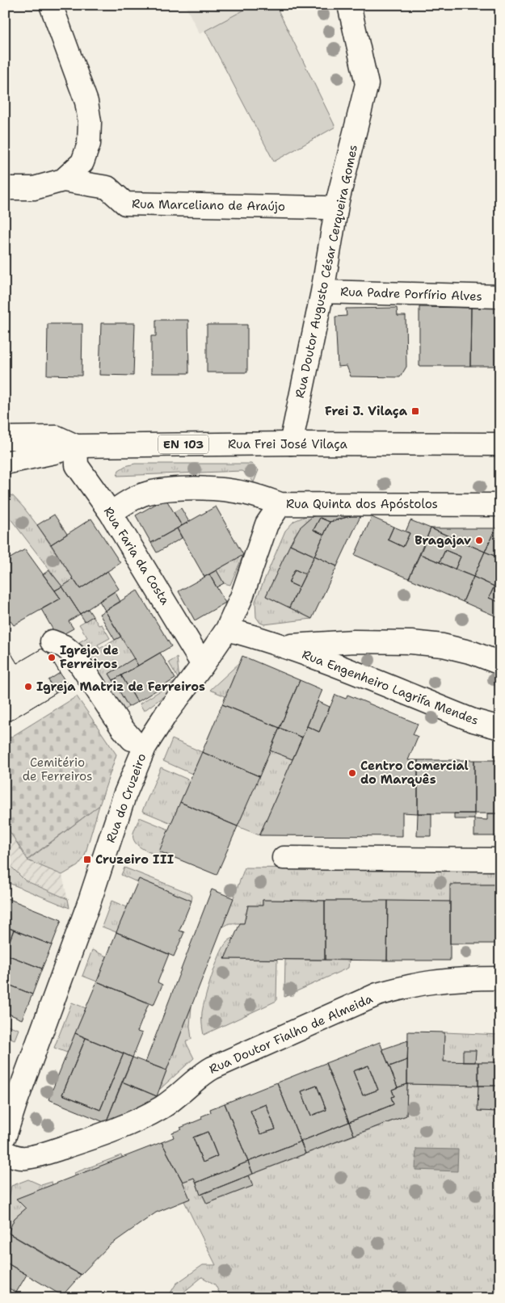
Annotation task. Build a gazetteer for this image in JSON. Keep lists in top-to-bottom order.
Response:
{
  "streets": {
    "street": [
      "Rua Marceliano de Araújo",
      "Rua Doutor Augusto César Cerqueira Gomes",
      "Rua Padre Porfírio Alves",
      "EN 103",
      "Rua Frei José Vilaça",
      "Rua Quinta dos Apóstolos",
      "Rua Faria da Costa",
      "Rua Engenheiro Lagrifa Mendes",
      "Rua do Cruzeiro",
      "Rua Doutor Fialho de Almeida"
    ]
  },
  "crossings": [
    ["Rua Doutor Augusto César Cerqueira Gomes", "Rua Padre Porfírio Alves"],
    ["Rua Doutor Augusto César Cerqueira Gomes", "Rua Frei José Vilaça"],
    ["Rua Frei José Vilaça", "Rua Faria da Costa"],
    ["Rua Quinta dos Apóstolos", "Rua Faria da Costa"],
    ["Rua Quinta dos Apóstolos", "Rua do Cruzeiro"],
    ["Rua Faria da Costa", "Rua do Cruzeiro"],
    ["Rua Engenheiro Lagrifa Mendes", "Rua do Cruzeiro"]
  ],
  "parks": ["Cemitério de Ferreiros"],
  "places": {
    "transit": ["Frei J. Vilaça", "Cruzeiro III"],
    "other": [
      "Bragajav",
      "Igreja de Ferreiros",
      "Igreja Matriz de Ferreiros",
      "Centro Comercial do Marquês"
    ]
  }
}
